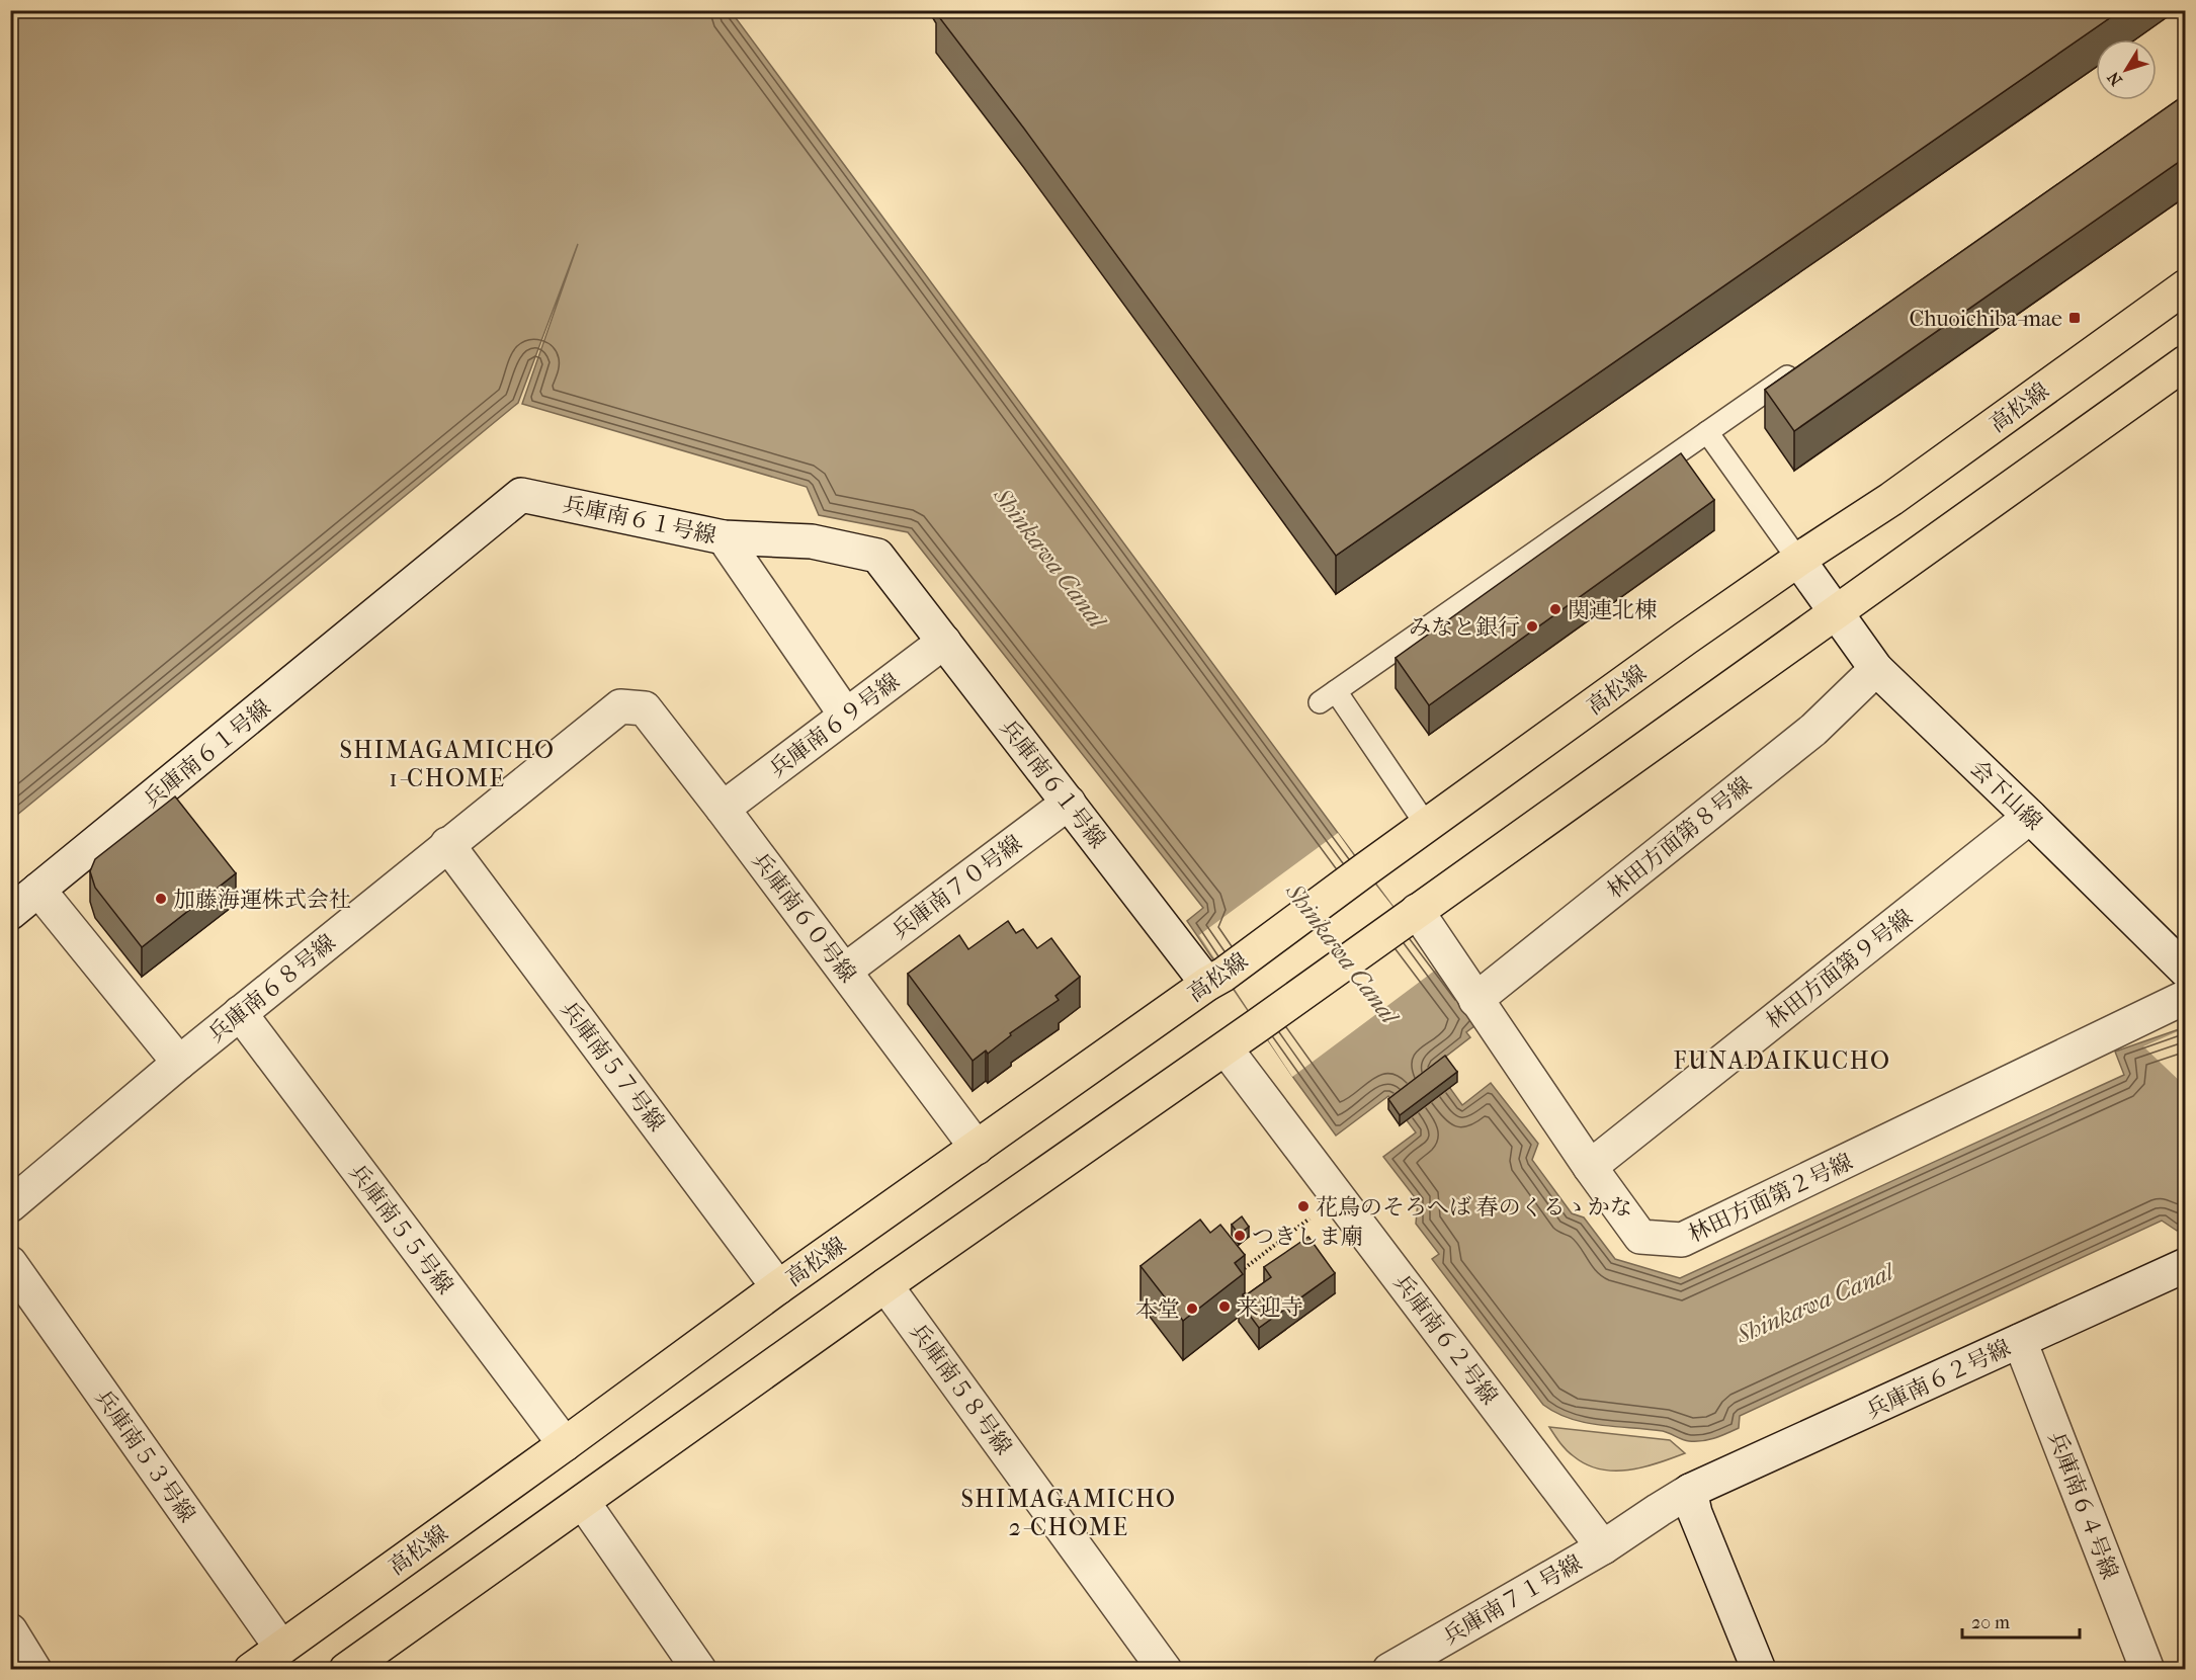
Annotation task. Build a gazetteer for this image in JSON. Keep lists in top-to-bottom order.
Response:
{
  "streets": {
    "main road": ["高松線"],
    "street": [
      "兵庫南６１号線",
      "兵庫南６９号線",
      "会下山線",
      "林田方面第８号線",
      "兵庫南７０号線",
      "兵庫南６０号線",
      "林田方面第９号線",
      "兵庫南６８号線",
      "兵庫南５７号線",
      "林田方面第２号線",
      "兵庫南５５号線",
      "兵庫南６２号線",
      "兵庫南５８号線",
      "兵庫南５３号線",
      "兵庫南６４号線",
      "兵庫南７１号線"
    ]
  },
  "crossings": [
    ["高松線", "兵庫南６１号線"],
    ["高松線", "会下山線"],
    ["高松線", "兵庫南６０号線"],
    ["高松線", "兵庫南５７号線"],
    ["高松線", "兵庫南５５号線"],
    ["高松線", "兵庫南５３号線"],
    ["兵庫南６１号線", "兵庫南６９号線"],
    ["兵庫南６１号線", "兵庫南７０号線"],
    ["兵庫南６９号線", "兵庫南６０号線"],
    ["会下山線", "林田方面第８号線"],
    ["会下山線", "林田方面第９号線"],
    ["林田方面第８号線", "林田方面第２号線"],
    ["兵庫南７０号線", "兵庫南６０号線"],
    ["兵庫南６０号線", "兵庫南６８号線"],
    ["林田方面第９号線", "林田方面第２号線"],
    ["兵庫南６８号線", "兵庫南５７号線"],
    ["兵庫南６８号線", "兵庫南５５号線"],
    ["兵庫南６２号線", "兵庫南６４号線"],
    ["兵庫南６２号線", "兵庫南７１号線"]
  ],
  "districts": ["SHIMAGAMICHO 1-CHOME", "FUNADAIKUCHO", "SHIMAGAMICHO 2-CHOME"],
  "water": ["Shinkawa Canal"],
  "places": {
    "transit": ["Chuoichiba-mae"],
    "other": [
      "関連北棟",
      "みなと銀行",
      "加藤海運株式会社",
      "花鳥のそろへば 春のくるゝかな",
      "つきしま廟",
      "来迎寺",
      "本堂"
    ]
  },
  "scale_bar": "20 m",
  "north": "bottom left"
}
